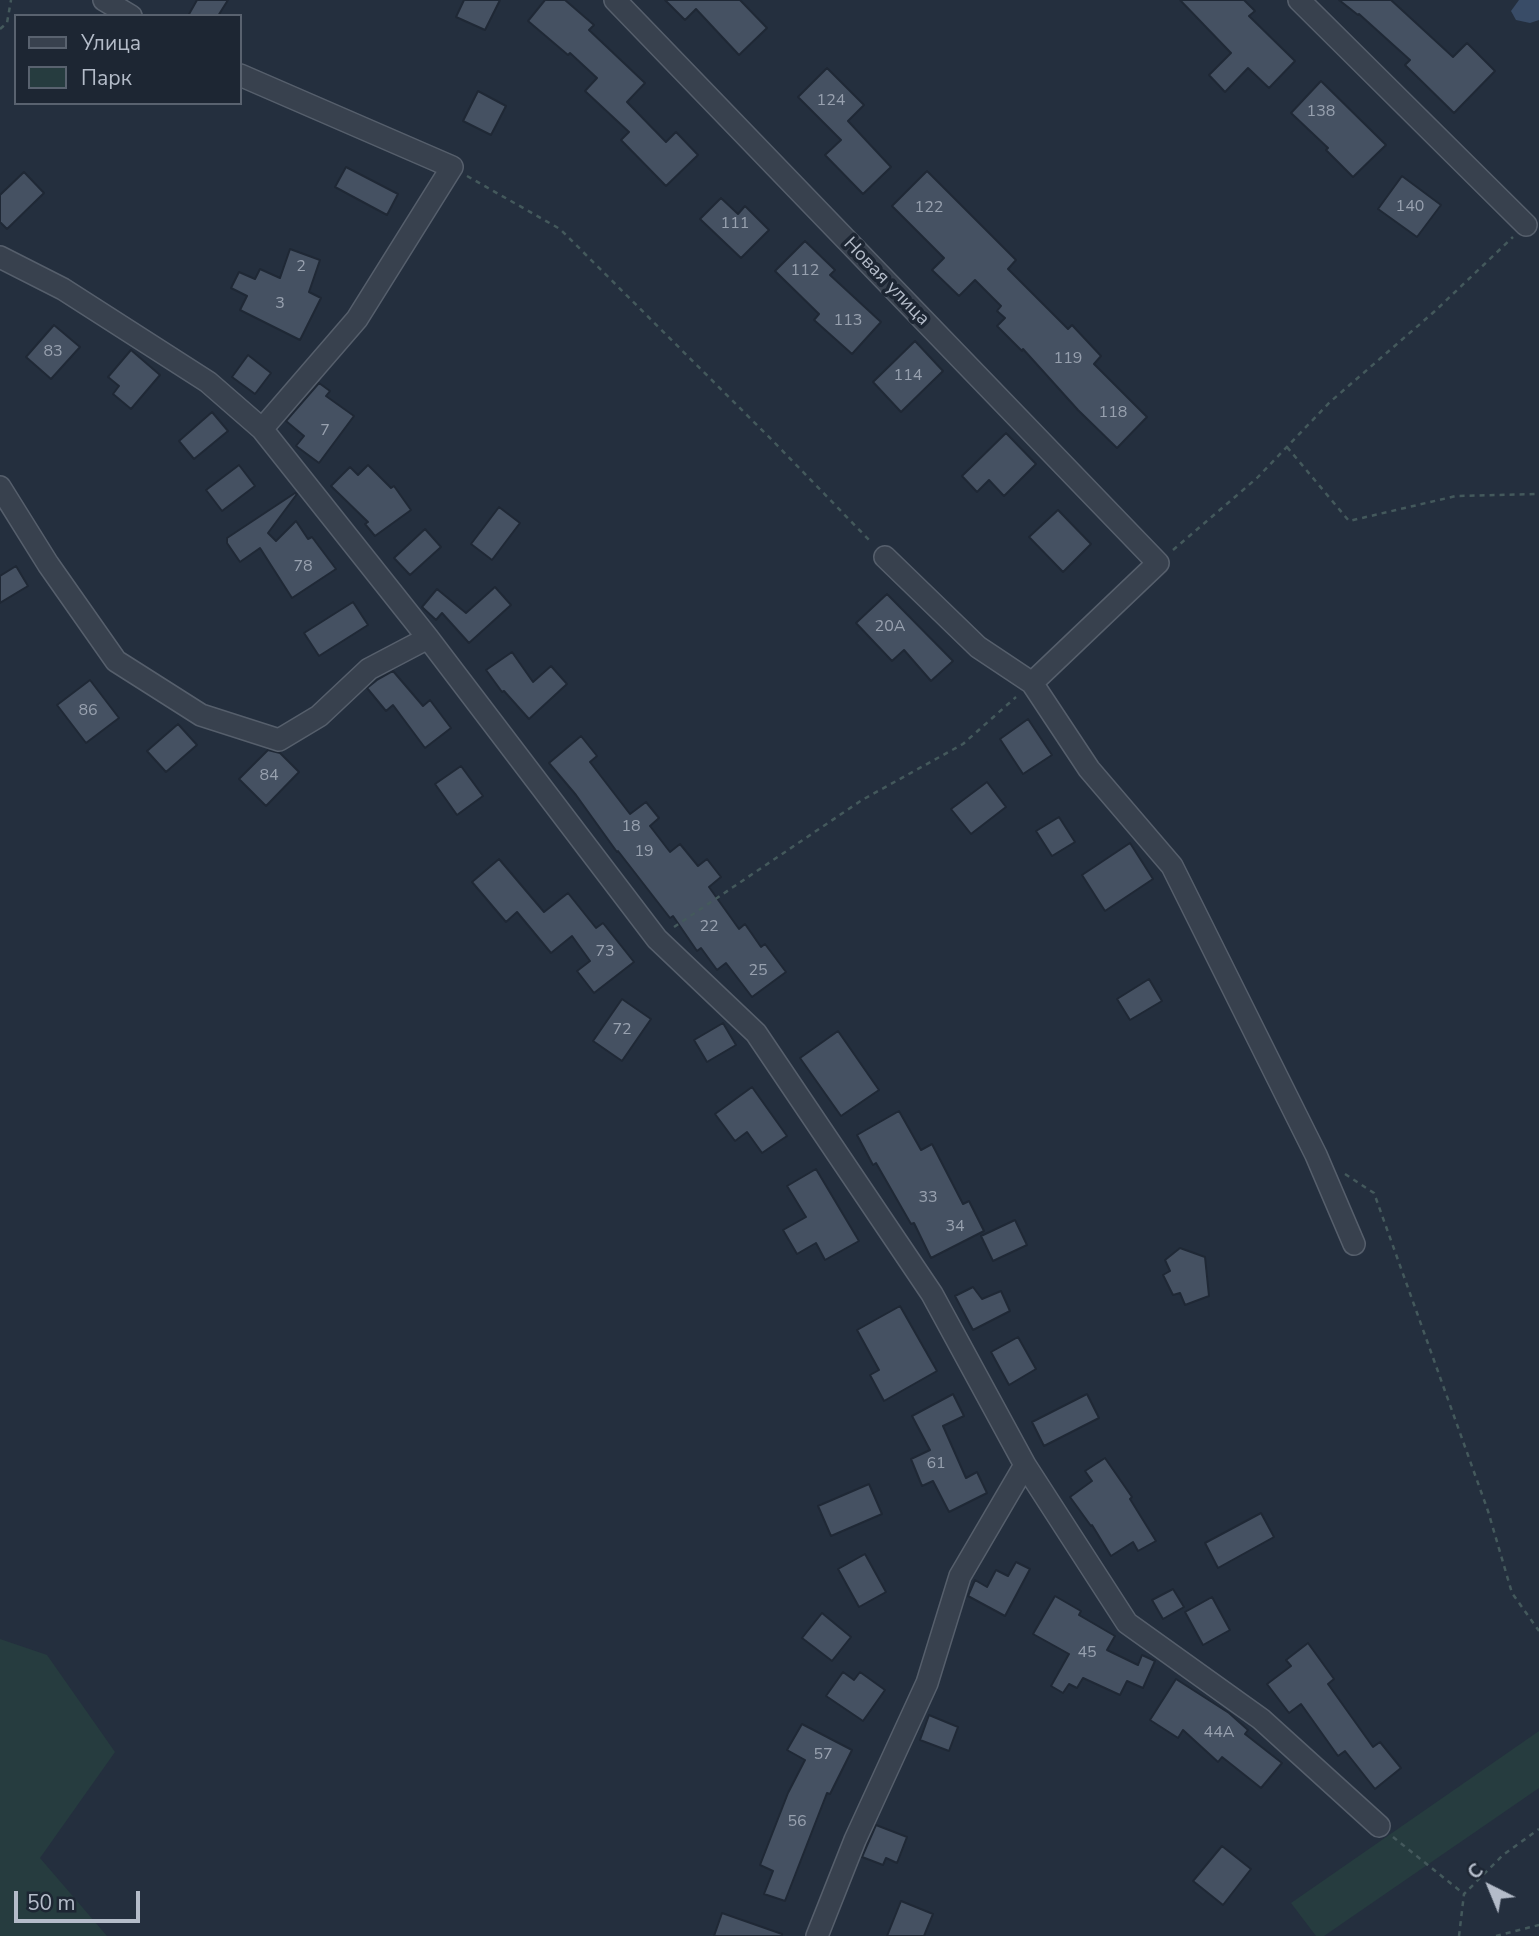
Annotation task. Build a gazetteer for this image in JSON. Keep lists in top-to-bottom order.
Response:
{
  "streets": {
    "street": ["Новая улица"]
  },
  "house_numbers": [
    "124",
    "138",
    "140",
    "122",
    "111",
    "2",
    "112",
    "3",
    "113",
    "83",
    "119",
    "114",
    "118",
    "7",
    "78",
    "20А",
    "86",
    "84",
    "18",
    "19",
    "22",
    "73",
    "25",
    "72",
    "33",
    "34",
    "61",
    "45",
    "44А",
    "57",
    "56"
  ],
  "legend": ["Улица", "Парк"],
  "scale_bar": "50 m",
  "north": "top left"
}
